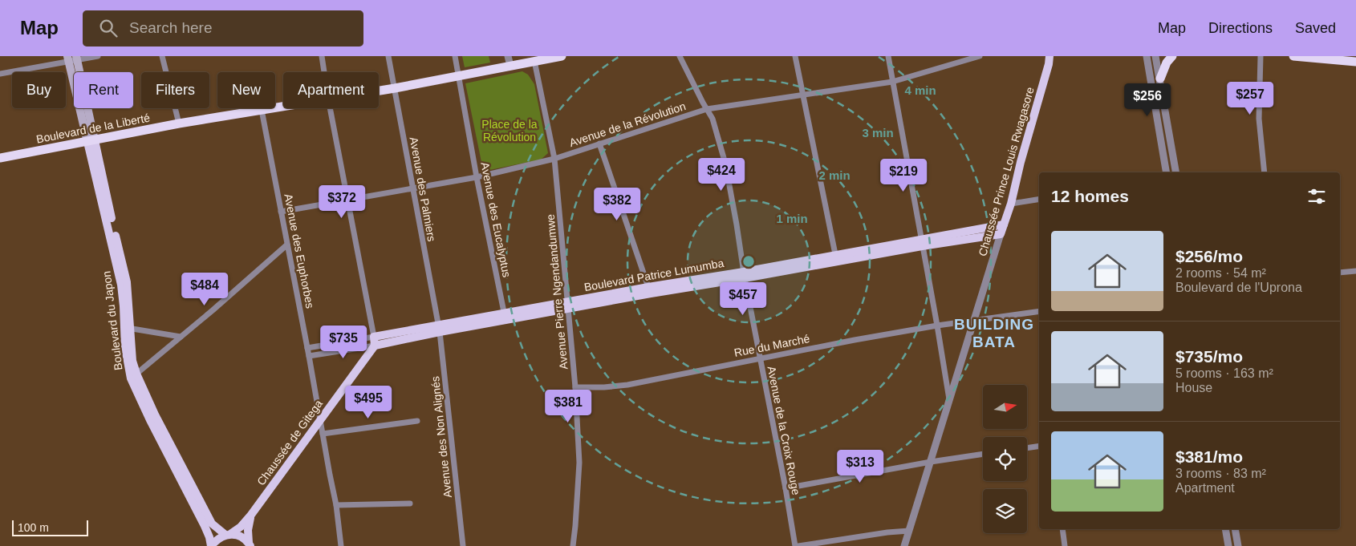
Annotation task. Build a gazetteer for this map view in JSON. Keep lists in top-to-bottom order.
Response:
{
  "streets": {
    "highway": ["Boulevard de la Liberté"],
    "main road": [
      "Chaussée Prince Louis Rwagasore",
      "Boulevard Patrice Lumumba",
      "Boulevard du Japon",
      "Chaussée de Gitega"
    ],
    "street": [
      "Avenue de la Révolution",
      "Avenue des Palmiers",
      "Avenue des Eucalyptus",
      "Avenue des Euphorbes",
      "Avenue Pierre Ngendandumwe",
      "Rue du Marché",
      "Avenue de la Croix Rouge",
      "Avenue des Non Alignés"
    ]
  },
  "crossings": [
    ["Avenue de la Révolution", "Avenue des Palmiers"],
    ["Avenue de la Révolution", "Avenue des Eucalyptus"],
    ["Avenue de la Révolution", "Avenue des Euphorbes"],
    ["Avenue de la Révolution", "Avenue Pierre Ngendandumwe"],
    ["Avenue de la Révolution", "Avenue de la Croix Rouge"],
    ["Boulevard de la Liberté", "Avenue des Euphorbes"],
    ["Boulevard de la Liberté", "Boulevard du Japon"],
    ["Chaussée Prince Louis Rwagasore", "Boulevard Patrice Lumumba"],
    ["Chaussée Prince Louis Rwagasore", "Rue du Marché"],
    ["Avenue des Palmiers", "Boulevard Patrice Lumumba"],
    ["Avenue des Palmiers", "Avenue des Non Alignés"],
    ["Avenue des Eucalyptus", "Boulevard Patrice Lumumba"],
    ["Avenue des Euphorbes", "Boulevard Patrice Lumumba"],
    ["Avenue des Euphorbes", "Chaussée de Gitega"],
    ["Boulevard Patrice Lumumba", "Avenue Pierre Ngendandumwe"],
    ["Boulevard Patrice Lumumba", "Avenue de la Croix Rouge"],
    ["Boulevard Patrice Lumumba", "Avenue des Non Alignés"],
    ["Boulevard Patrice Lumumba", "Chaussée de Gitega"],
    ["Avenue Pierre Ngendandumwe", "Rue du Marché"],
    ["Boulevard du Japon", "Chaussée de Gitega"],
    ["Rue du Marché", "Avenue de la Croix Rouge"]
  ],
  "districts": ["BUILDING BATA"],
  "parks": ["Place de la Révolution"],
  "scale_bar": "100 m",
  "north": "right",
  "page": {
    "header": "Map",
    "search": "Search here",
    "nav": ["Map", "Directions", "Saved"],
    "chip": [
      "Buy",
      "Rent",
      "Filters",
      "New",
      "Apartment"
    ],
    "price": [
      "$257",
      "$256",
      "$424",
      "$219",
      "$372",
      "$382",
      "$484",
      "$457",
      "$735",
      "$495",
      "$381",
      "$313"
    ],
    "heading": "12 homes",
    "list": [
      {
        "name": "$256/mo",
        "note": "2 rooms · 54 m² · Boulevard de l'Uprona"
      },
      {
        "name": "$735/mo",
        "note": "5 rooms · 163 m² · House"
      },
      {
        "name": "$381/mo",
        "note": "3 rooms · 83 m² · Apartment"
      }
    ],
    "scale": "100 m"
  },
  "rings": [
    "4 min",
    "3 min",
    "2 min",
    "1 min"
  ]
}
